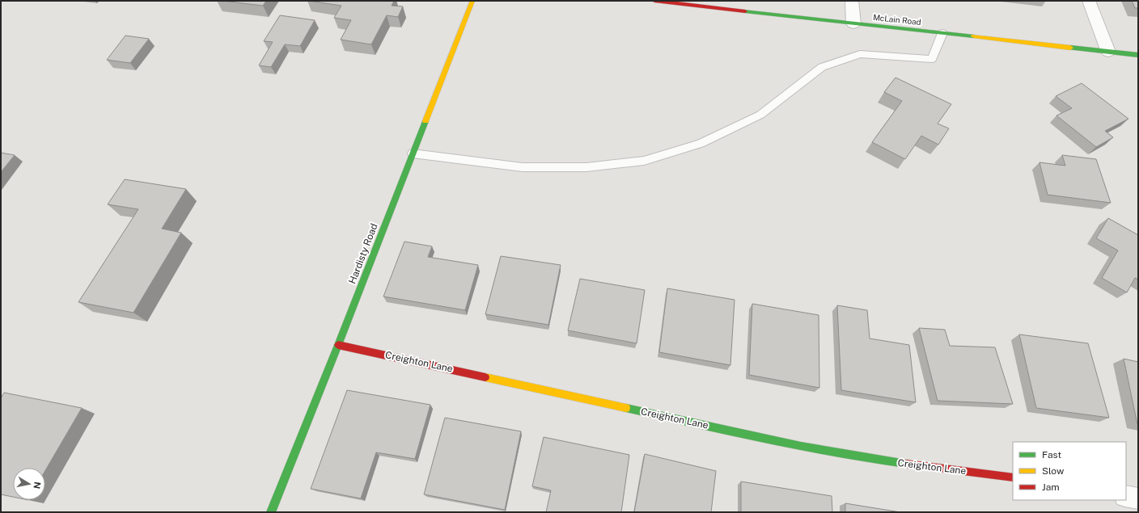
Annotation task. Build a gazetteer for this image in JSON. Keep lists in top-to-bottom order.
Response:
{
  "streets": {
    "street": ["McLain Road", "Hardisty Road", "Creighton Lane"]
  },
  "crossings": [
    ["Hardisty Road", "Creighton Lane"]
  ],
  "legend": ["Fast", "Slow", "Jam"],
  "north": "right"
}
